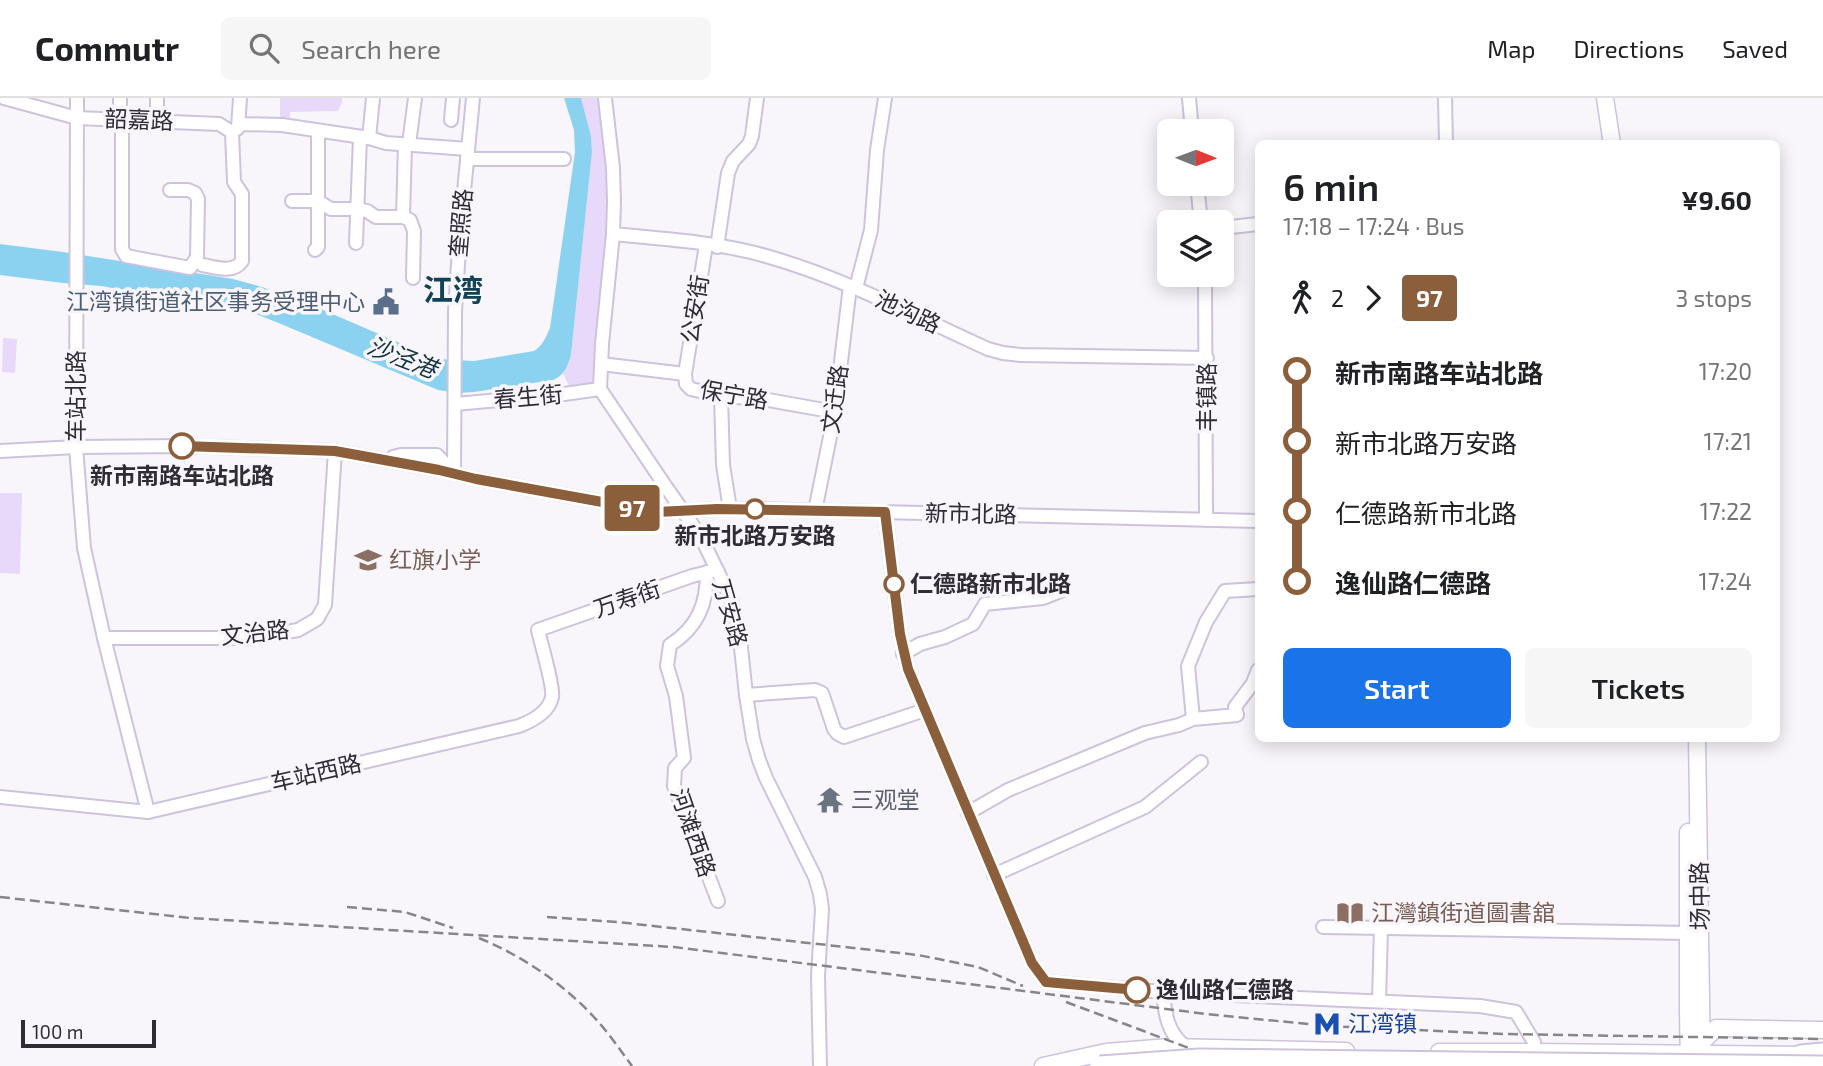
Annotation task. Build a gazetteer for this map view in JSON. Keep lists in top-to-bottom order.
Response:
{
  "streets": {
    "main road": ["场中路"],
    "street": [
      "韶嘉路",
      "奎照路",
      "公安街",
      "池沟路",
      "保宁路",
      "车站北路",
      "春生街",
      "丰镇路",
      "文迁路",
      "新市北路",
      "万寿街",
      "万安路",
      "文治路",
      "车站西路",
      "河滩西路"
    ]
  },
  "crossings": [
    ["韶嘉路", "奎照路"],
    ["韶嘉路", "车站北路"],
    ["奎照路", "春生街"],
    ["奎照路", "新市北路"],
    ["公安街", "池沟路"],
    ["公安街", "保宁路"],
    ["池沟路", "丰镇路"],
    ["池沟路", "文迁路"],
    ["保宁路", "文迁路"],
    ["车站北路", "新市北路"],
    ["车站北路", "文治路"],
    ["车站北路", "车站西路"],
    ["春生街", "万安路"],
    ["丰镇路", "新市北路"],
    ["文迁路", "新市北路"],
    ["新市北路", "万安路"],
    ["新市北路", "文治路"],
    ["万寿街", "万安路"],
    ["万寿街", "车站西路"],
    ["万寿街", "河滩西路"],
    ["万安路", "河滩西路"]
  ],
  "districts": ["江湾"],
  "water": ["沙泾港"],
  "places": {
    "public building": ["江湾镇街道社区事务受理中心"],
    "other": [
      "新市南路车站北路",
      "新市北路万安路",
      "仁德路新市北路",
      "逸仙路仁德路"
    ],
    "school or university": ["红旗小学"],
    "temple": ["三观堂"],
    "library": ["江灣鎮街道圖書舘"],
    "metro station": ["江湾镇"]
  },
  "lines": ["bus line 97"],
  "scale_bar": "100 m",
  "north": "right",
  "page": {
    "header": "Commutr",
    "search": "Search here",
    "nav": ["Map", "Directions", "Saved"],
    "on_map": "97",
    "heading": ["6 min", "17:18 – 17:24 · Bus", "¥9.60"],
    "legs": ["2", "97", "3 stops"],
    "list": [
      {
        "name": "新市南路车站北路",
        "value": "17:20"
      },
      {
        "name": "新市北路万安路",
        "value": "17:21"
      },
      {
        "name": "仁德路新市北路",
        "value": "17:22"
      },
      {
        "name": "逸仙路仁德路",
        "value": "17:24"
      }
    ],
    "buttons": ["Start", "Tickets"],
    "scale": "100 m"
  }
}
